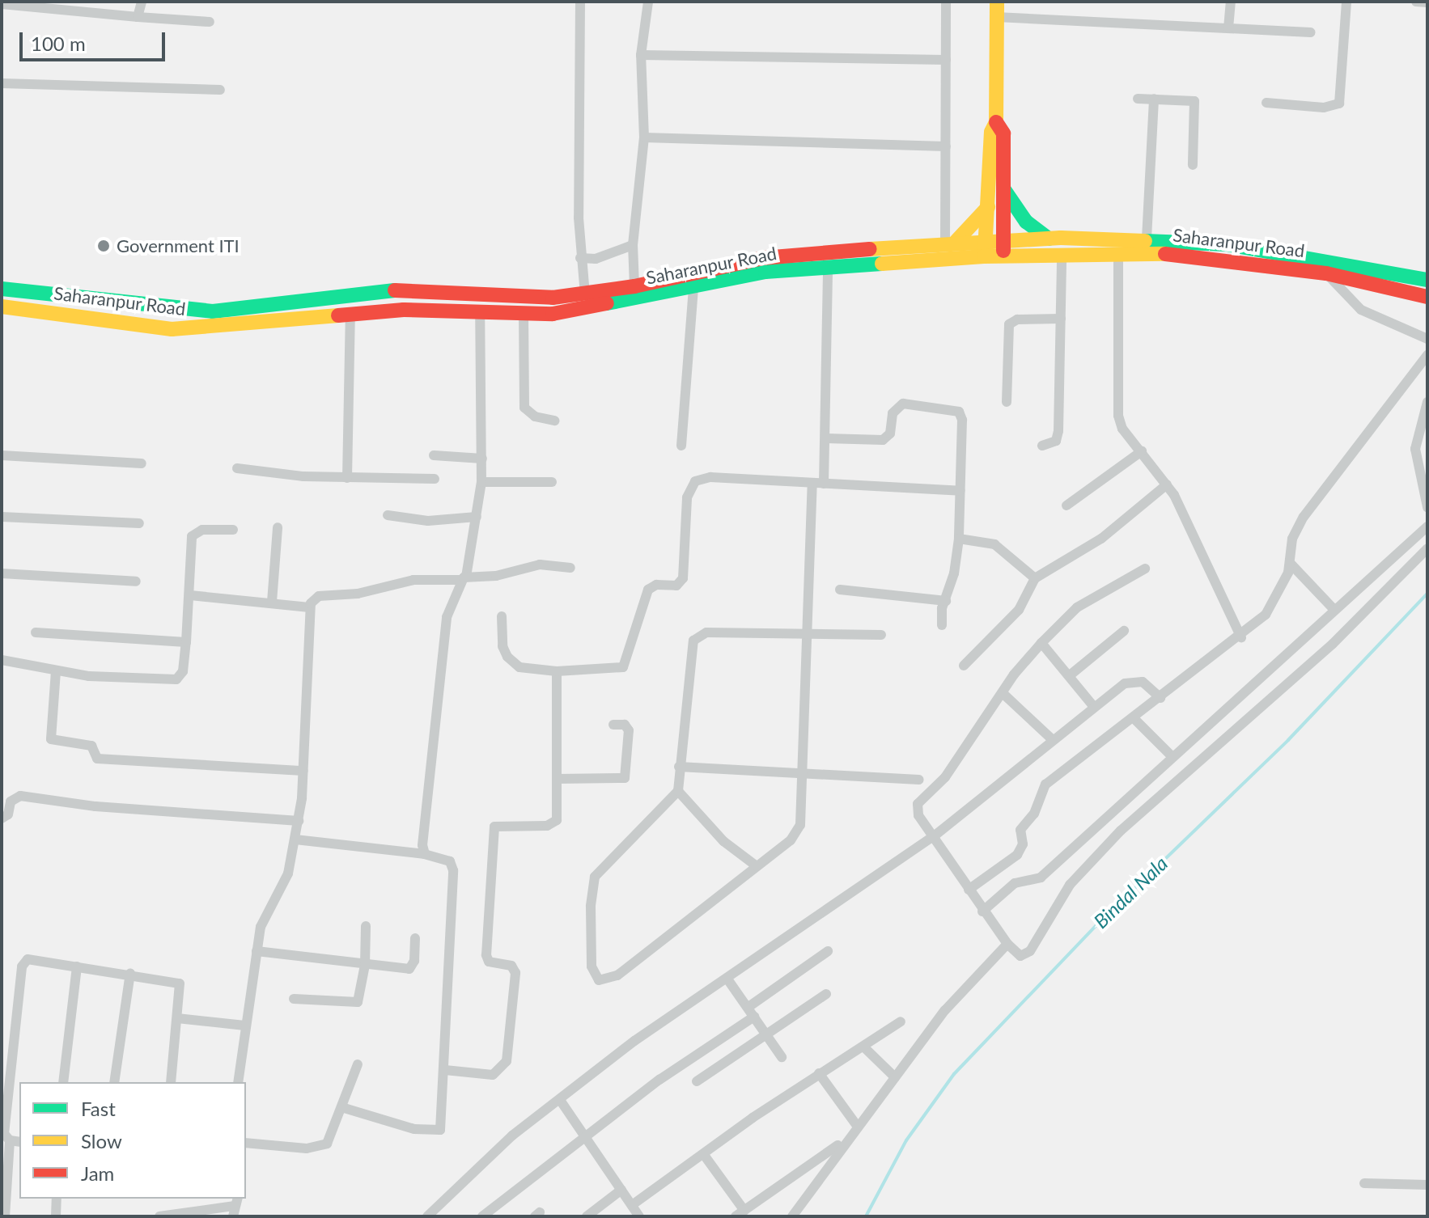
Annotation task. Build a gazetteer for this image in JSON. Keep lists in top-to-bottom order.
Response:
{
  "streets": {
    "main road": ["Saharanpur Road"]
  },
  "water": ["Bindal Nala"],
  "places": ["Government ITI"],
  "legend": ["Fast", "Slow", "Jam"],
  "scale_bar": "100 m"
}
